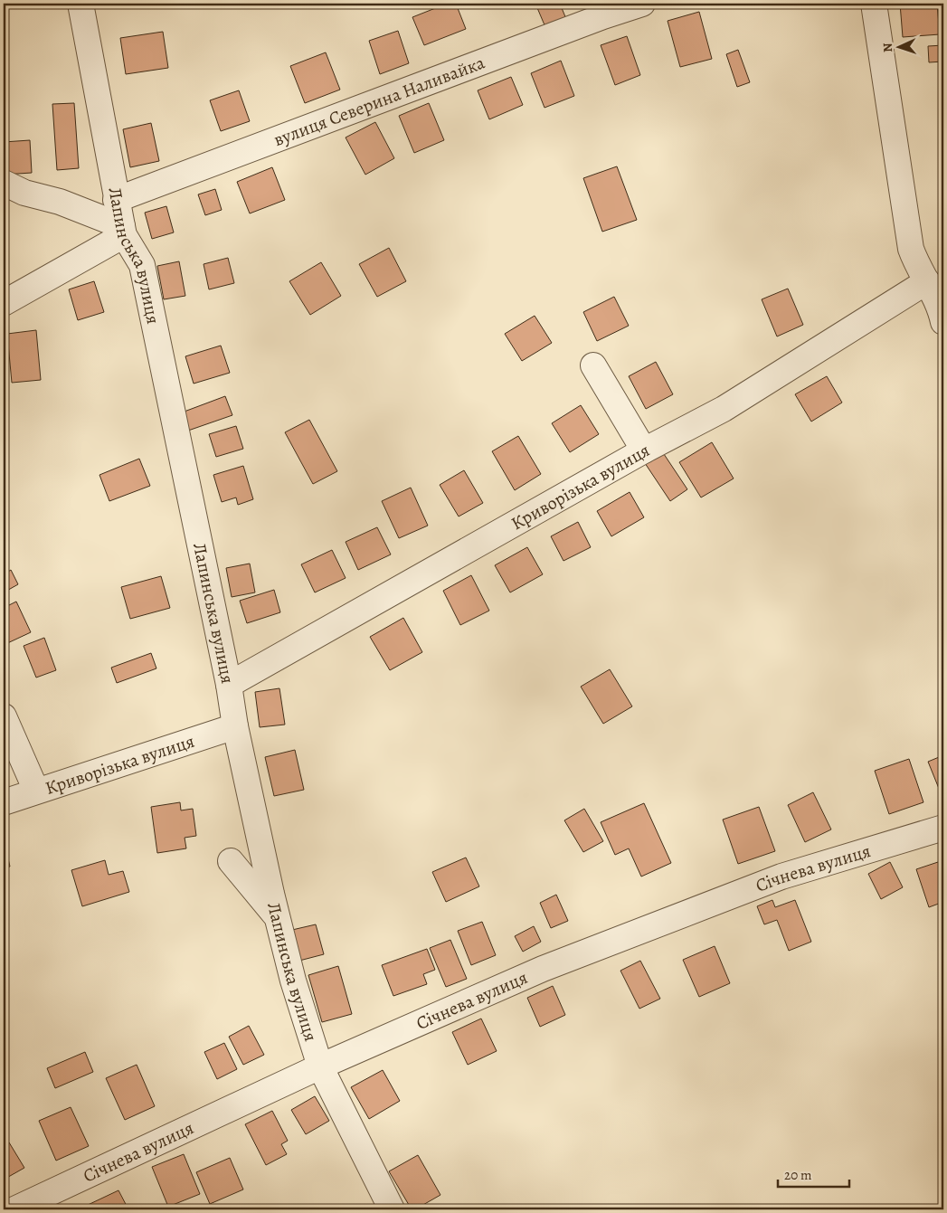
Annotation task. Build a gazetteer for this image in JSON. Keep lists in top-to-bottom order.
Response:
{
  "streets": {
    "street": [
      "вулиця Северина Наливайка",
      "Лапинська вулиця",
      "Криворізька вулиця",
      "Січнева вулиця"
    ]
  },
  "crossings": [
    ["вулиця Северина Наливайка", "Лапинська вулиця"],
    ["Лапинська вулиця", "Криворізька вулиця"],
    ["Лапинська вулиця", "Січнева вулиця"]
  ],
  "scale_bar": "20 m",
  "north": "left"
}
